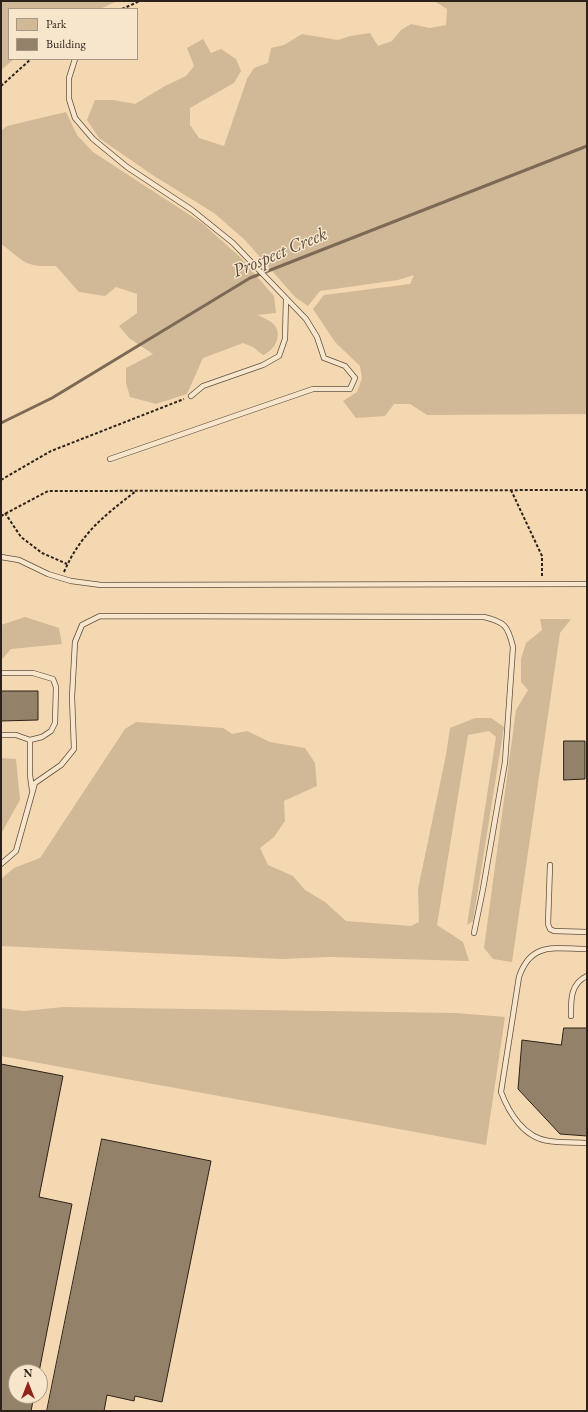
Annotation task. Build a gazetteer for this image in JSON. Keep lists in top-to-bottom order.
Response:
{
  "water": ["Prospect Creek"],
  "legend": ["Park", "Building"],
  "north": "top"
}
